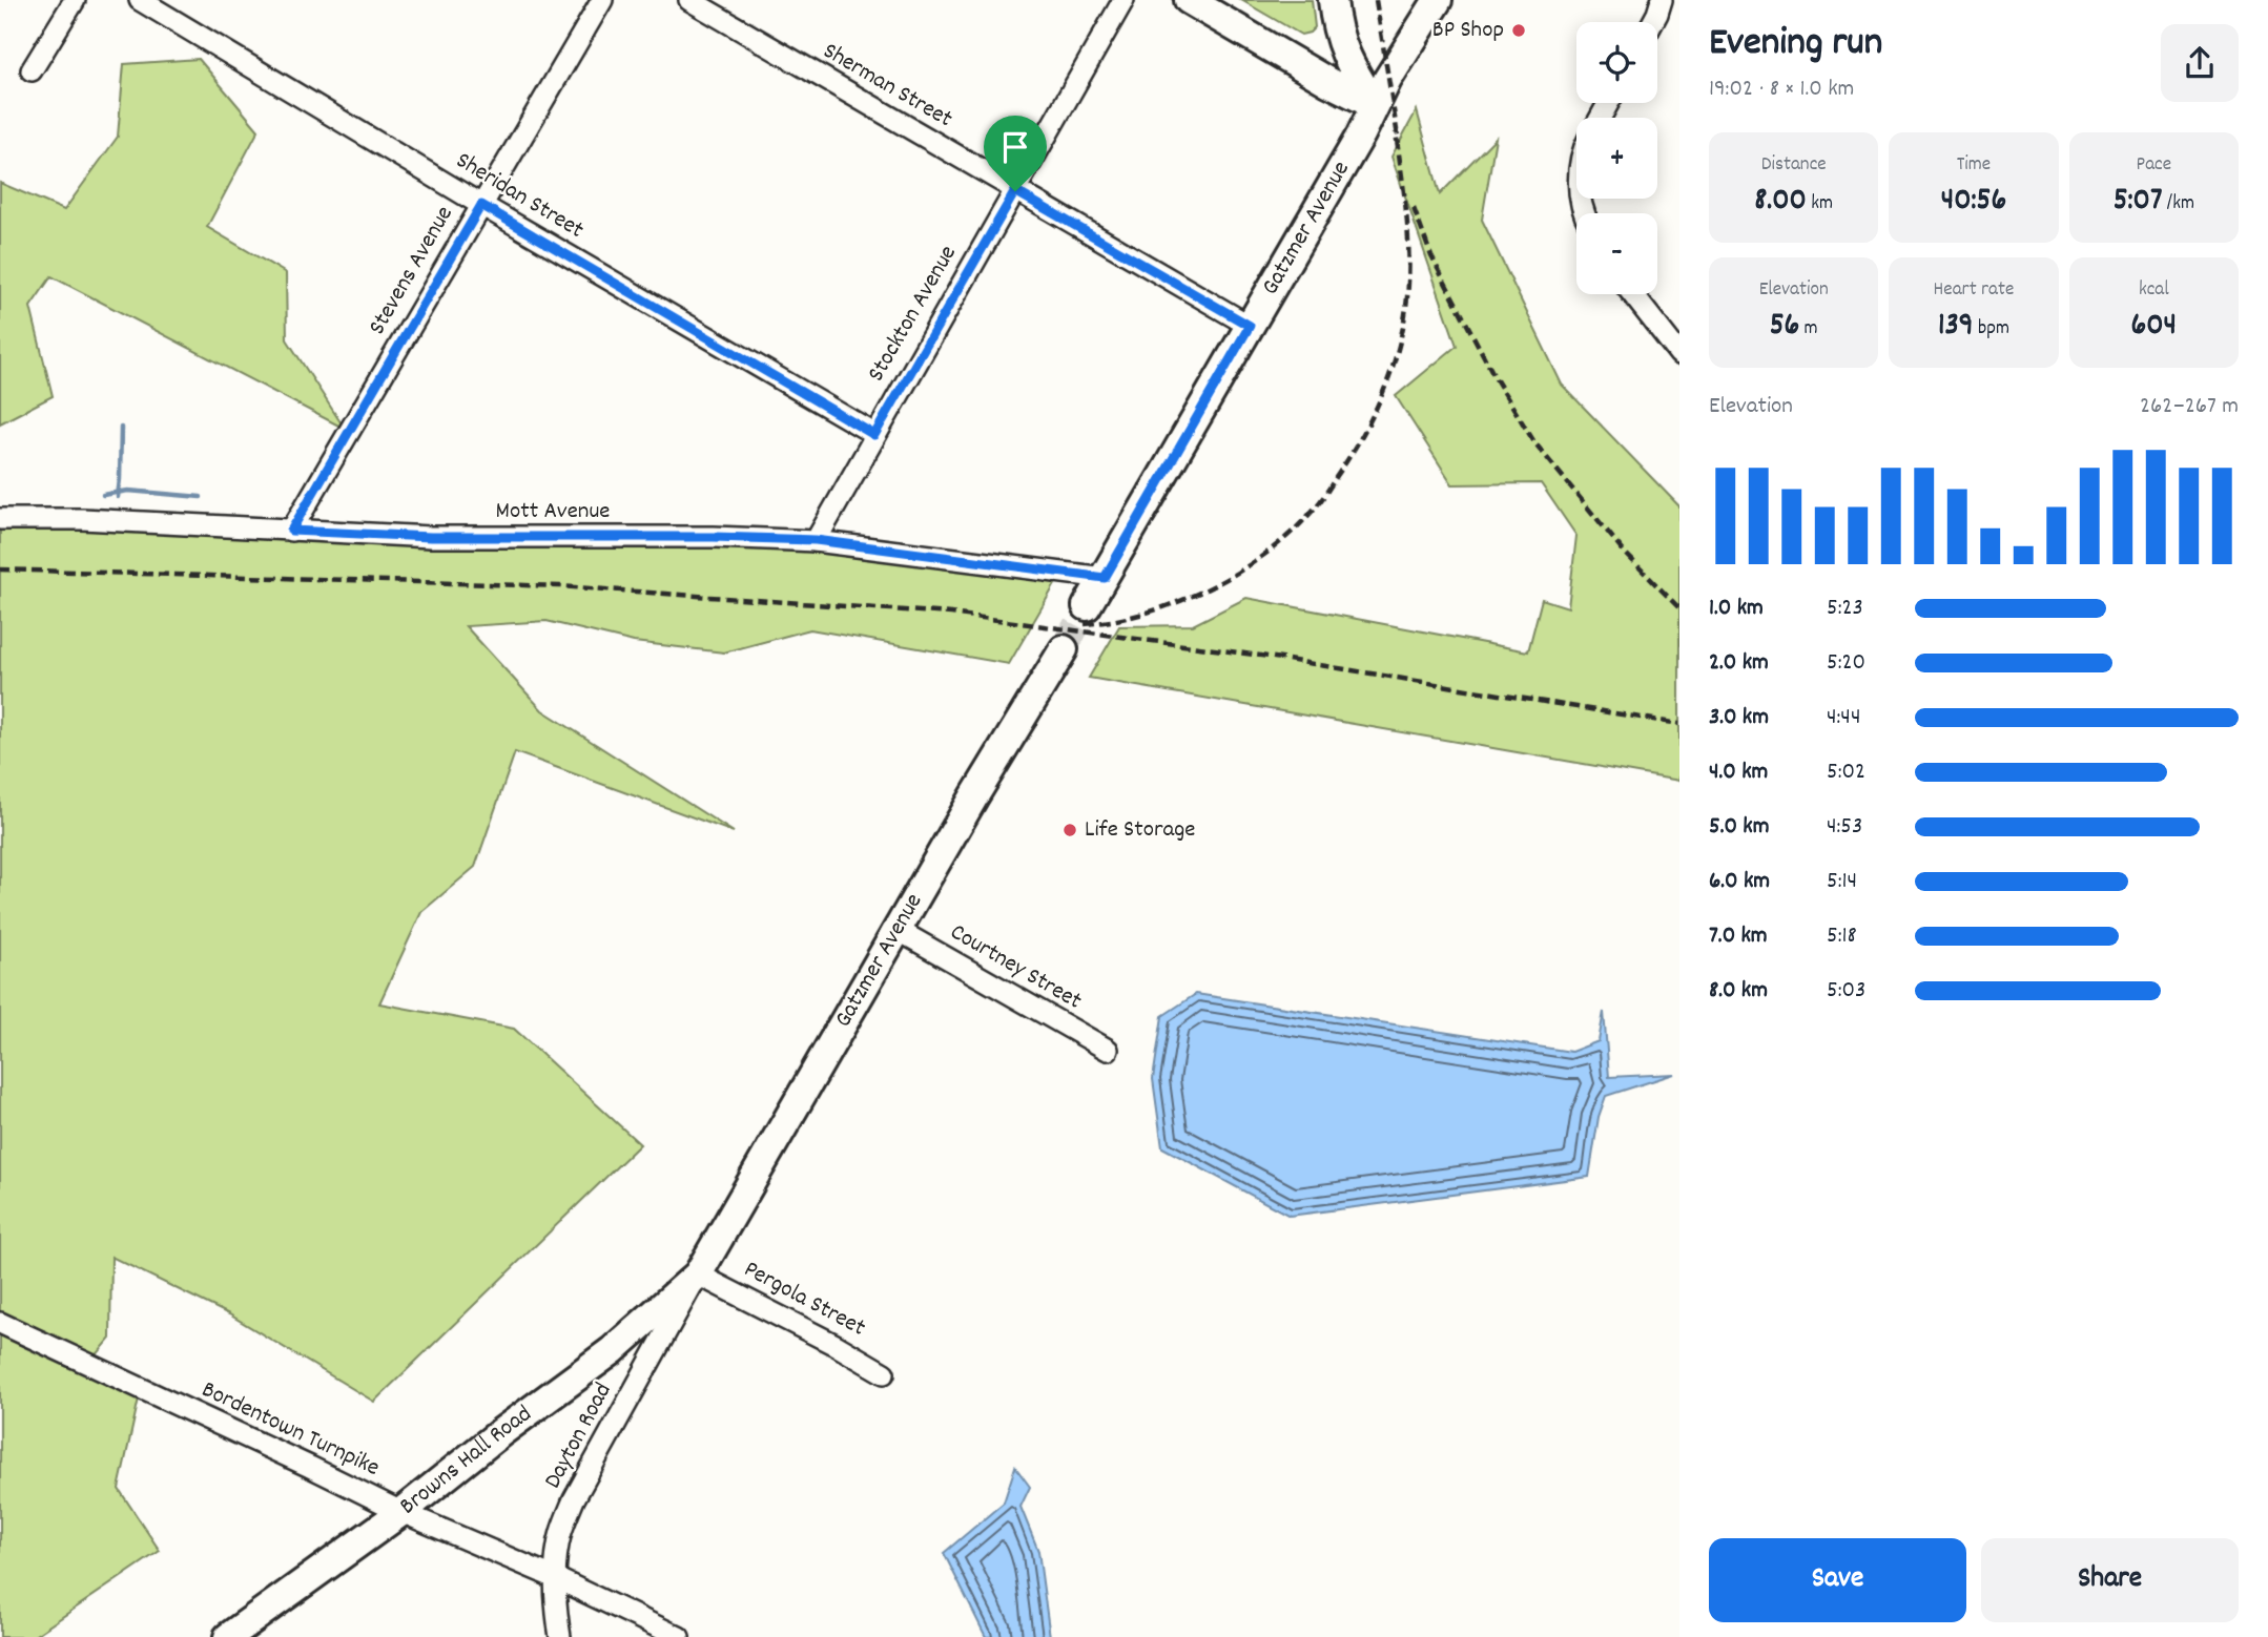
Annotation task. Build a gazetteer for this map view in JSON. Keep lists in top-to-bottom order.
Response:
{
  "streets": {
    "street": [
      "Sherman Street",
      "Sheridan Street",
      "Gatzmer Avenue",
      "Stevens Avenue",
      "Stockton Avenue",
      "Mott Avenue",
      "Courtney Street",
      "Pergola Street",
      "Bordentown Turnpike",
      "Dayton Road",
      "Browns Hall Road"
    ]
  },
  "crossings": [
    ["Sherman Street", "Gatzmer Avenue"],
    ["Sherman Street", "Stockton Avenue"],
    ["Sheridan Street", "Stevens Avenue"],
    ["Sheridan Street", "Stockton Avenue"],
    ["Gatzmer Avenue", "Mott Avenue"],
    ["Gatzmer Avenue", "Courtney Street"],
    ["Gatzmer Avenue", "Pergola Street"],
    ["Gatzmer Avenue", "Dayton Road"],
    ["Gatzmer Avenue", "Browns Hall Road"],
    ["Stevens Avenue", "Mott Avenue"],
    ["Stockton Avenue", "Mott Avenue"],
    ["Pergola Street", "Dayton Road"],
    ["Pergola Street", "Browns Hall Road"],
    ["Bordentown Turnpike", "Dayton Road"],
    ["Bordentown Turnpike", "Browns Hall Road"],
    ["Dayton Road", "Browns Hall Road"]
  ],
  "places": ["BP Shop", "Life Storage"],
  "page": {
    "heading": ["Evening run", "19:02 · 8 × 1.0 km"],
    "map_buttons": ["+", "−"],
    "stats": [
      ["Distance", "8.00 km"],
      ["Time", "40:56"],
      ["Pace", "5:07 /km"],
      ["Elevation", "56 m"],
      ["Heart rate", "139 bpm"],
      ["kcal", "604"]
    ],
    "chart": ["Elevation", "262–267 m"],
    "list": [
      {
        "name": "1.0 km",
        "note": "5:23"
      },
      {
        "name": "2.0 km",
        "note": "5:20"
      },
      {
        "name": "3.0 km",
        "note": "4:44"
      },
      {
        "name": "4.0 km",
        "note": "5:02"
      },
      {
        "name": "5.0 km",
        "note": "4:53"
      },
      {
        "name": "6.0 km",
        "note": "5:14"
      },
      {
        "name": "7.0 km",
        "note": "5:18"
      },
      {
        "name": "8.0 km",
        "note": "5:03"
      }
    ],
    "buttons": ["Save", "Share"]
  }
}
